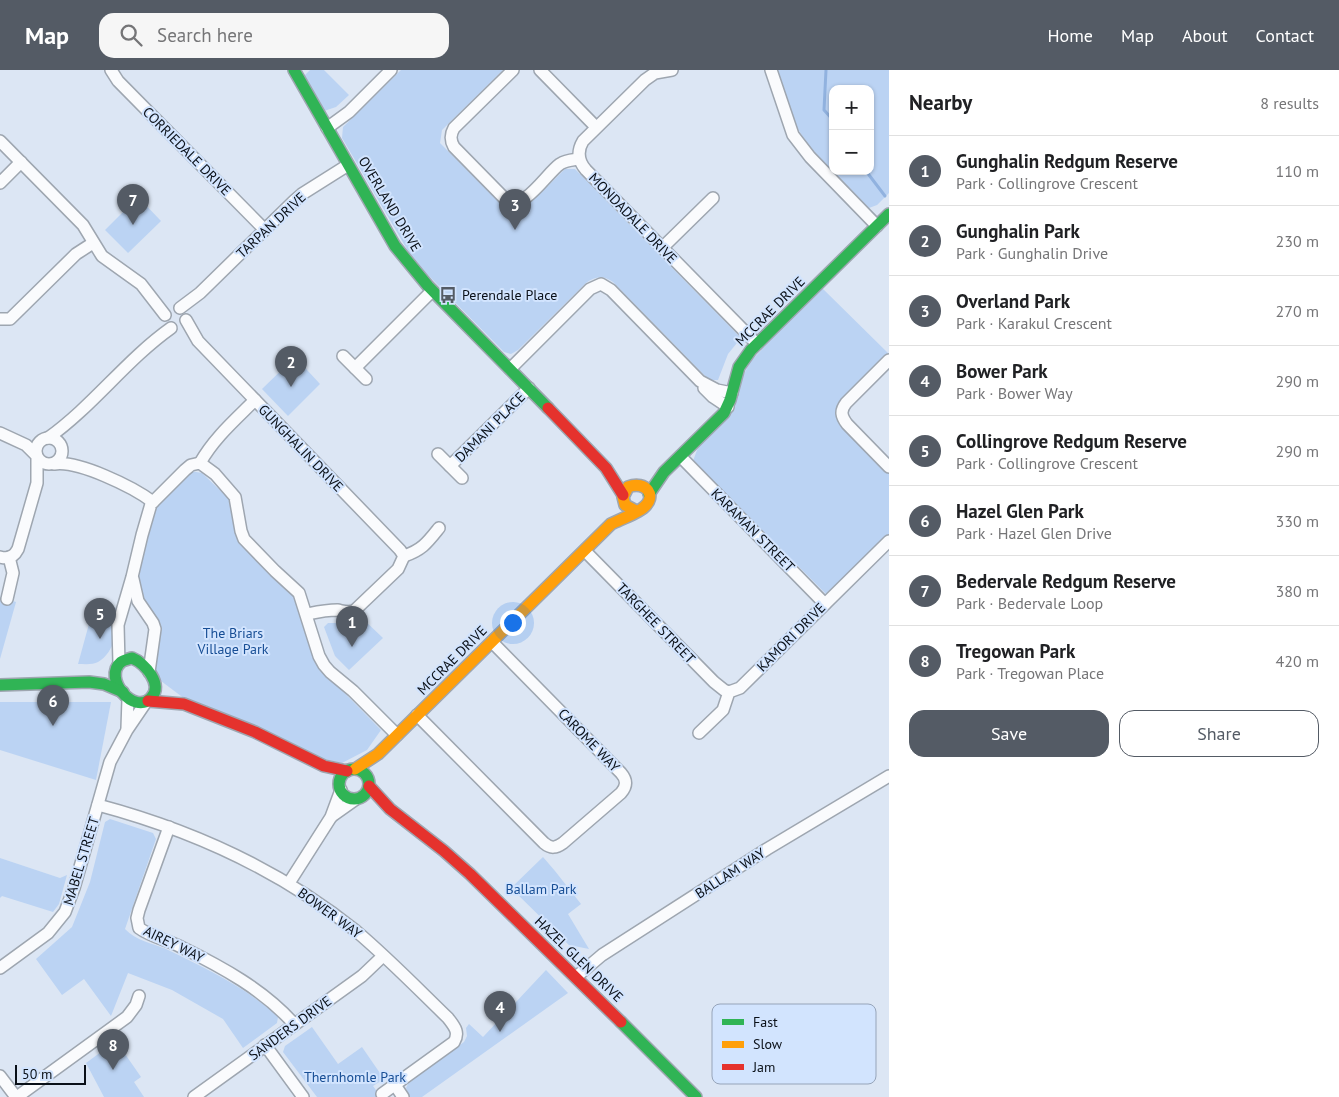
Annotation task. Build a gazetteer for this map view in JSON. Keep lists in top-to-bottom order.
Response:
{
  "streets": {
    "street": [
      "CORRIEDALE DRIVE",
      "OVERLAND DRIVE",
      "MONDADALE DRIVE",
      "TARPAN DRIVE",
      "MCCRAE DRIVE",
      "DAMANI PLACE",
      "GUNGHALIN DRIVE",
      "KARAMAN STREET",
      "TARGHEE STREET",
      "KAMORI DRIVE",
      "CAROME WAY",
      "MABEL STREET",
      "BALLAM WAY",
      "BOWER WAY",
      "AIREY WAY",
      "HAZEL GLEN DRIVE",
      "SANDERS DRIVE"
    ]
  },
  "crossings": [
    ["CORRIEDALE DRIVE", "TARPAN DRIVE"],
    ["OVERLAND DRIVE", "TARPAN DRIVE"],
    ["OVERLAND DRIVE", "MCCRAE DRIVE"],
    ["OVERLAND DRIVE", "DAMANI PLACE"],
    ["MONDADALE DRIVE", "MCCRAE DRIVE"],
    ["TARPAN DRIVE", "GUNGHALIN DRIVE"],
    ["MCCRAE DRIVE", "KARAMAN STREET"],
    ["MCCRAE DRIVE", "TARGHEE STREET"],
    ["MCCRAE DRIVE", "CAROME WAY"],
    ["MCCRAE DRIVE", "HAZEL GLEN DRIVE"],
    ["KARAMAN STREET", "KAMORI DRIVE"],
    ["TARGHEE STREET", "KAMORI DRIVE"],
    ["MABEL STREET", "BOWER WAY"],
    ["BALLAM WAY", "HAZEL GLEN DRIVE"],
    ["BOWER WAY", "AIREY WAY"],
    ["BOWER WAY", "SANDERS DRIVE"],
    ["AIREY WAY", "SANDERS DRIVE"]
  ],
  "parks": ["The Briars Village Park", "Ballam Park", "Thernhomle Park"],
  "places": {
    "bus stop": ["Perendale Place"]
  },
  "legend": ["Fast", "Slow", "Jam"],
  "scale_bar": "50 m",
  "page": {
    "header": "Map",
    "search": "Search here",
    "nav": [
      "Home",
      "Map",
      "About",
      "Contact"
    ],
    "heading": ["Nearby", "8 results"],
    "map_buttons": ["+", "−"],
    "list": [
      {
        "mark": "1",
        "name": "Gunghalin Redgum Reserve",
        "note": "Park · Collingrove Crescent",
        "value": "110 m"
      },
      {
        "mark": "2",
        "name": "Gunghalin Park",
        "note": "Park · Gunghalin Drive",
        "value": "230 m"
      },
      {
        "mark": "3",
        "name": "Overland Park",
        "note": "Park · Karakul Crescent",
        "value": "270 m"
      },
      {
        "mark": "4",
        "name": "Bower Park",
        "note": "Park · Bower Way",
        "value": "290 m"
      },
      {
        "mark": "5",
        "name": "Collingrove Redgum Reserve",
        "note": "Park · Collingrove Crescent",
        "value": "290 m"
      },
      {
        "mark": "6",
        "name": "Hazel Glen Park",
        "note": "Park · Hazel Glen Drive",
        "value": "330 m"
      },
      {
        "mark": "7",
        "name": "Bedervale Redgum Reserve",
        "note": "Park · Bedervale Loop",
        "value": "380 m"
      },
      {
        "mark": "8",
        "name": "Tregowan Park",
        "note": "Park · Tregowan Place",
        "value": "420 m"
      }
    ],
    "pins": [
      "7",
      "3",
      "2",
      "5",
      "1",
      "6",
      "4",
      "8"
    ],
    "buttons": ["Save", "Share"],
    "scale": "50 m"
  }
}
